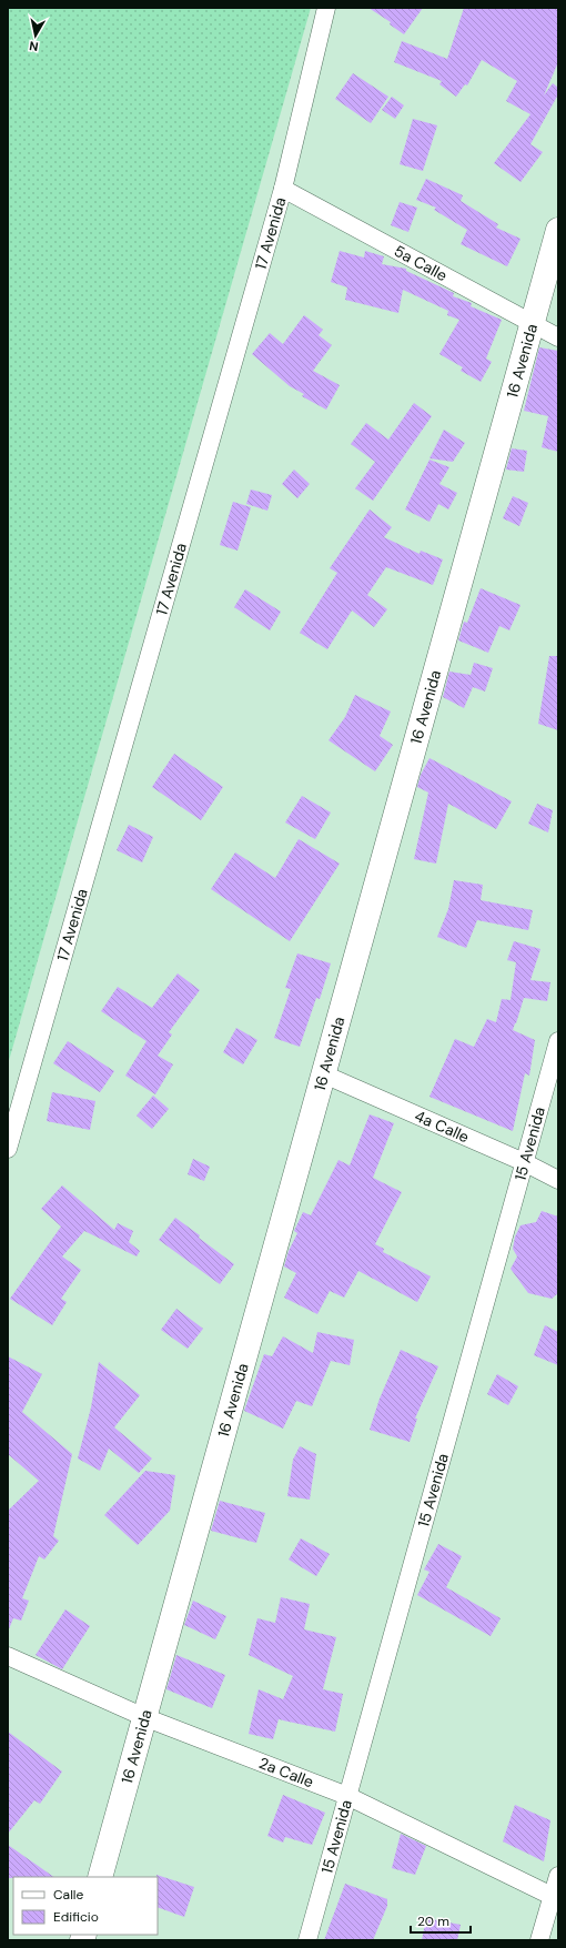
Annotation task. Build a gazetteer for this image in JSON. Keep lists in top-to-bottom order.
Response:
{
  "streets": {
    "main road": ["16 Avenida"],
    "street": [
      "17 Avenida",
      "5a Calle",
      "4a Calle",
      "15 Avenida",
      "2a Calle"
    ]
  },
  "crossings": [
    ["17 Avenida", "5a Calle"],
    ["5a Calle", "16 Avenida"],
    ["16 Avenida", "4a Calle"],
    ["16 Avenida", "2a Calle"],
    ["4a Calle", "15 Avenida"],
    ["15 Avenida", "2a Calle"]
  ],
  "legend": ["Calle", "Edificio"],
  "scale_bar": "20 m",
  "north": "bottom"
}
